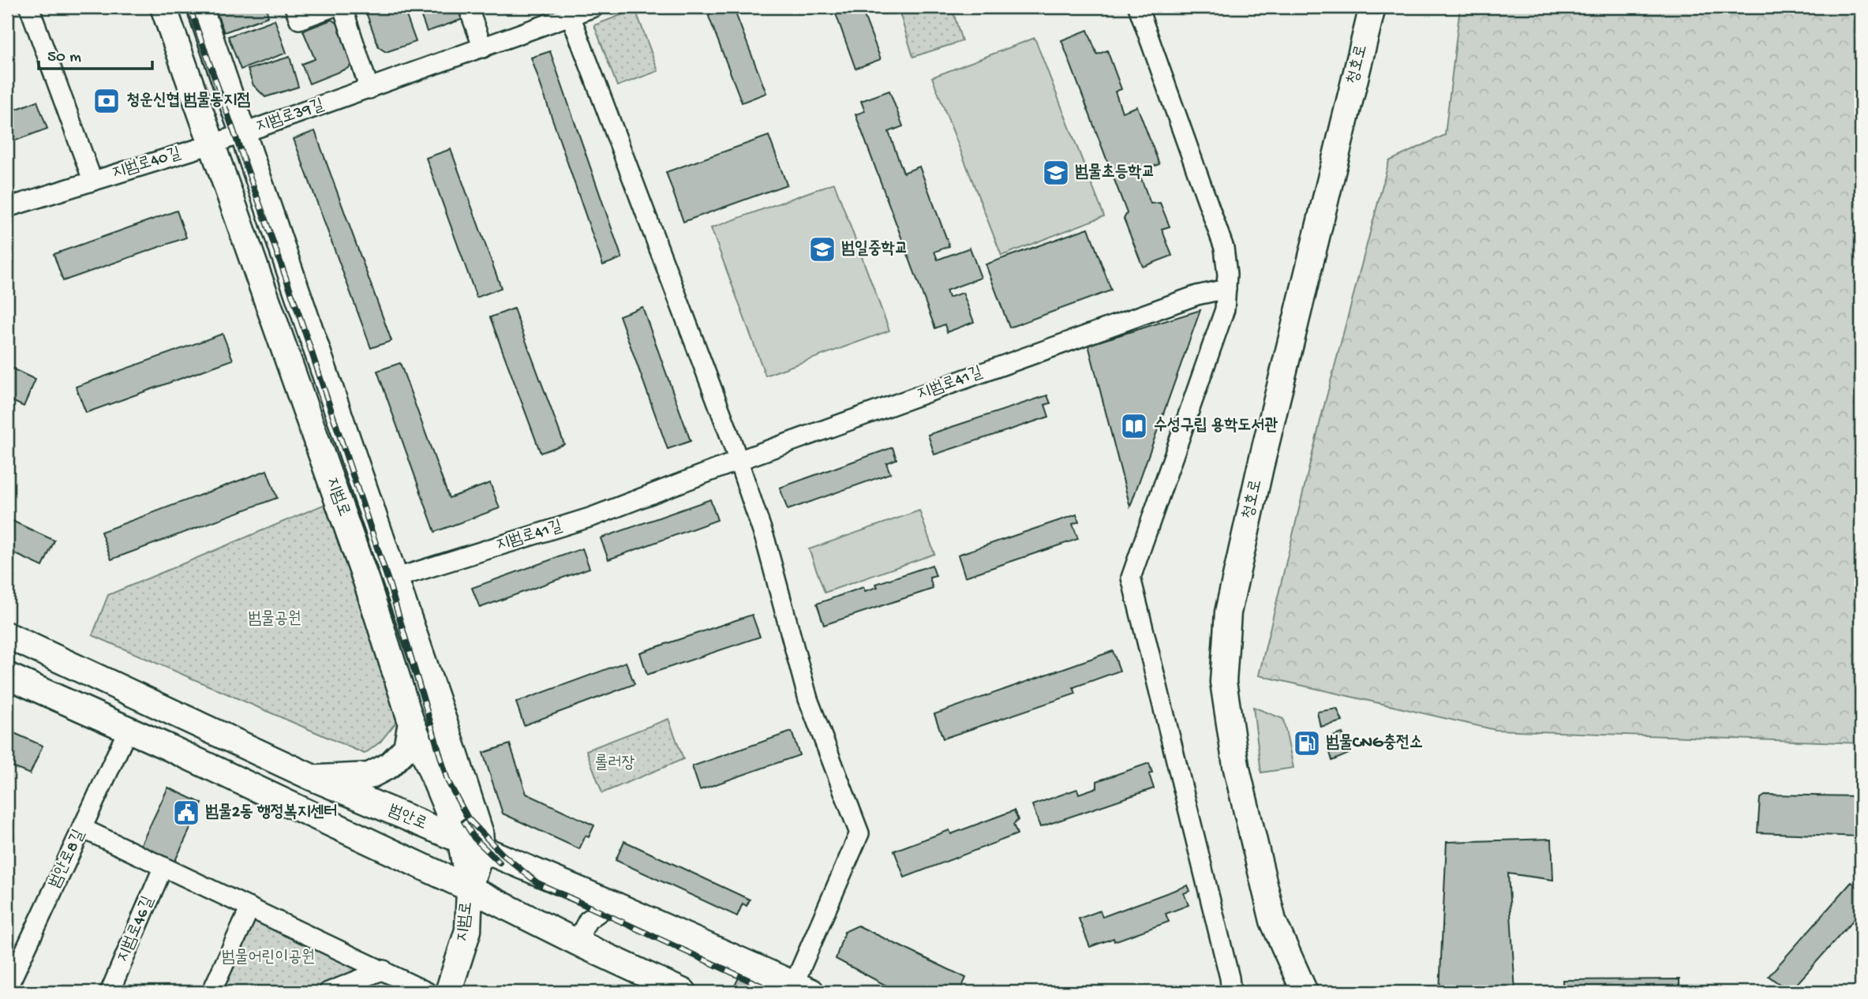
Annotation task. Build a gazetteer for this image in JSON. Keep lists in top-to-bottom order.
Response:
{
  "streets": {
    "main road": ["청호로", "지범로", "범안로"],
    "street": [
      "지범로39길",
      "지범로40길",
      "지범로41길",
      "범안로8길",
      "지범로46길"
    ]
  },
  "crossings": [
    ["지범로39길", "지범로40길"],
    ["지범로39길", "지범로"],
    ["지범로40길", "지범로"],
    ["지범로", "범안로"]
  ],
  "parks": ["범물공원", "롤러장", "범물어린이공원"],
  "places": {
    "bank": ["청운신협 범물동지점"],
    "school or university": ["범물초등학교", "범일중학교"],
    "library": ["수성구립 용학도서관"],
    "fuel station": ["범물CNG충전소"],
    "public building": ["범물2동 행정복지센터"]
  },
  "scale_bar": "50 m"
}
